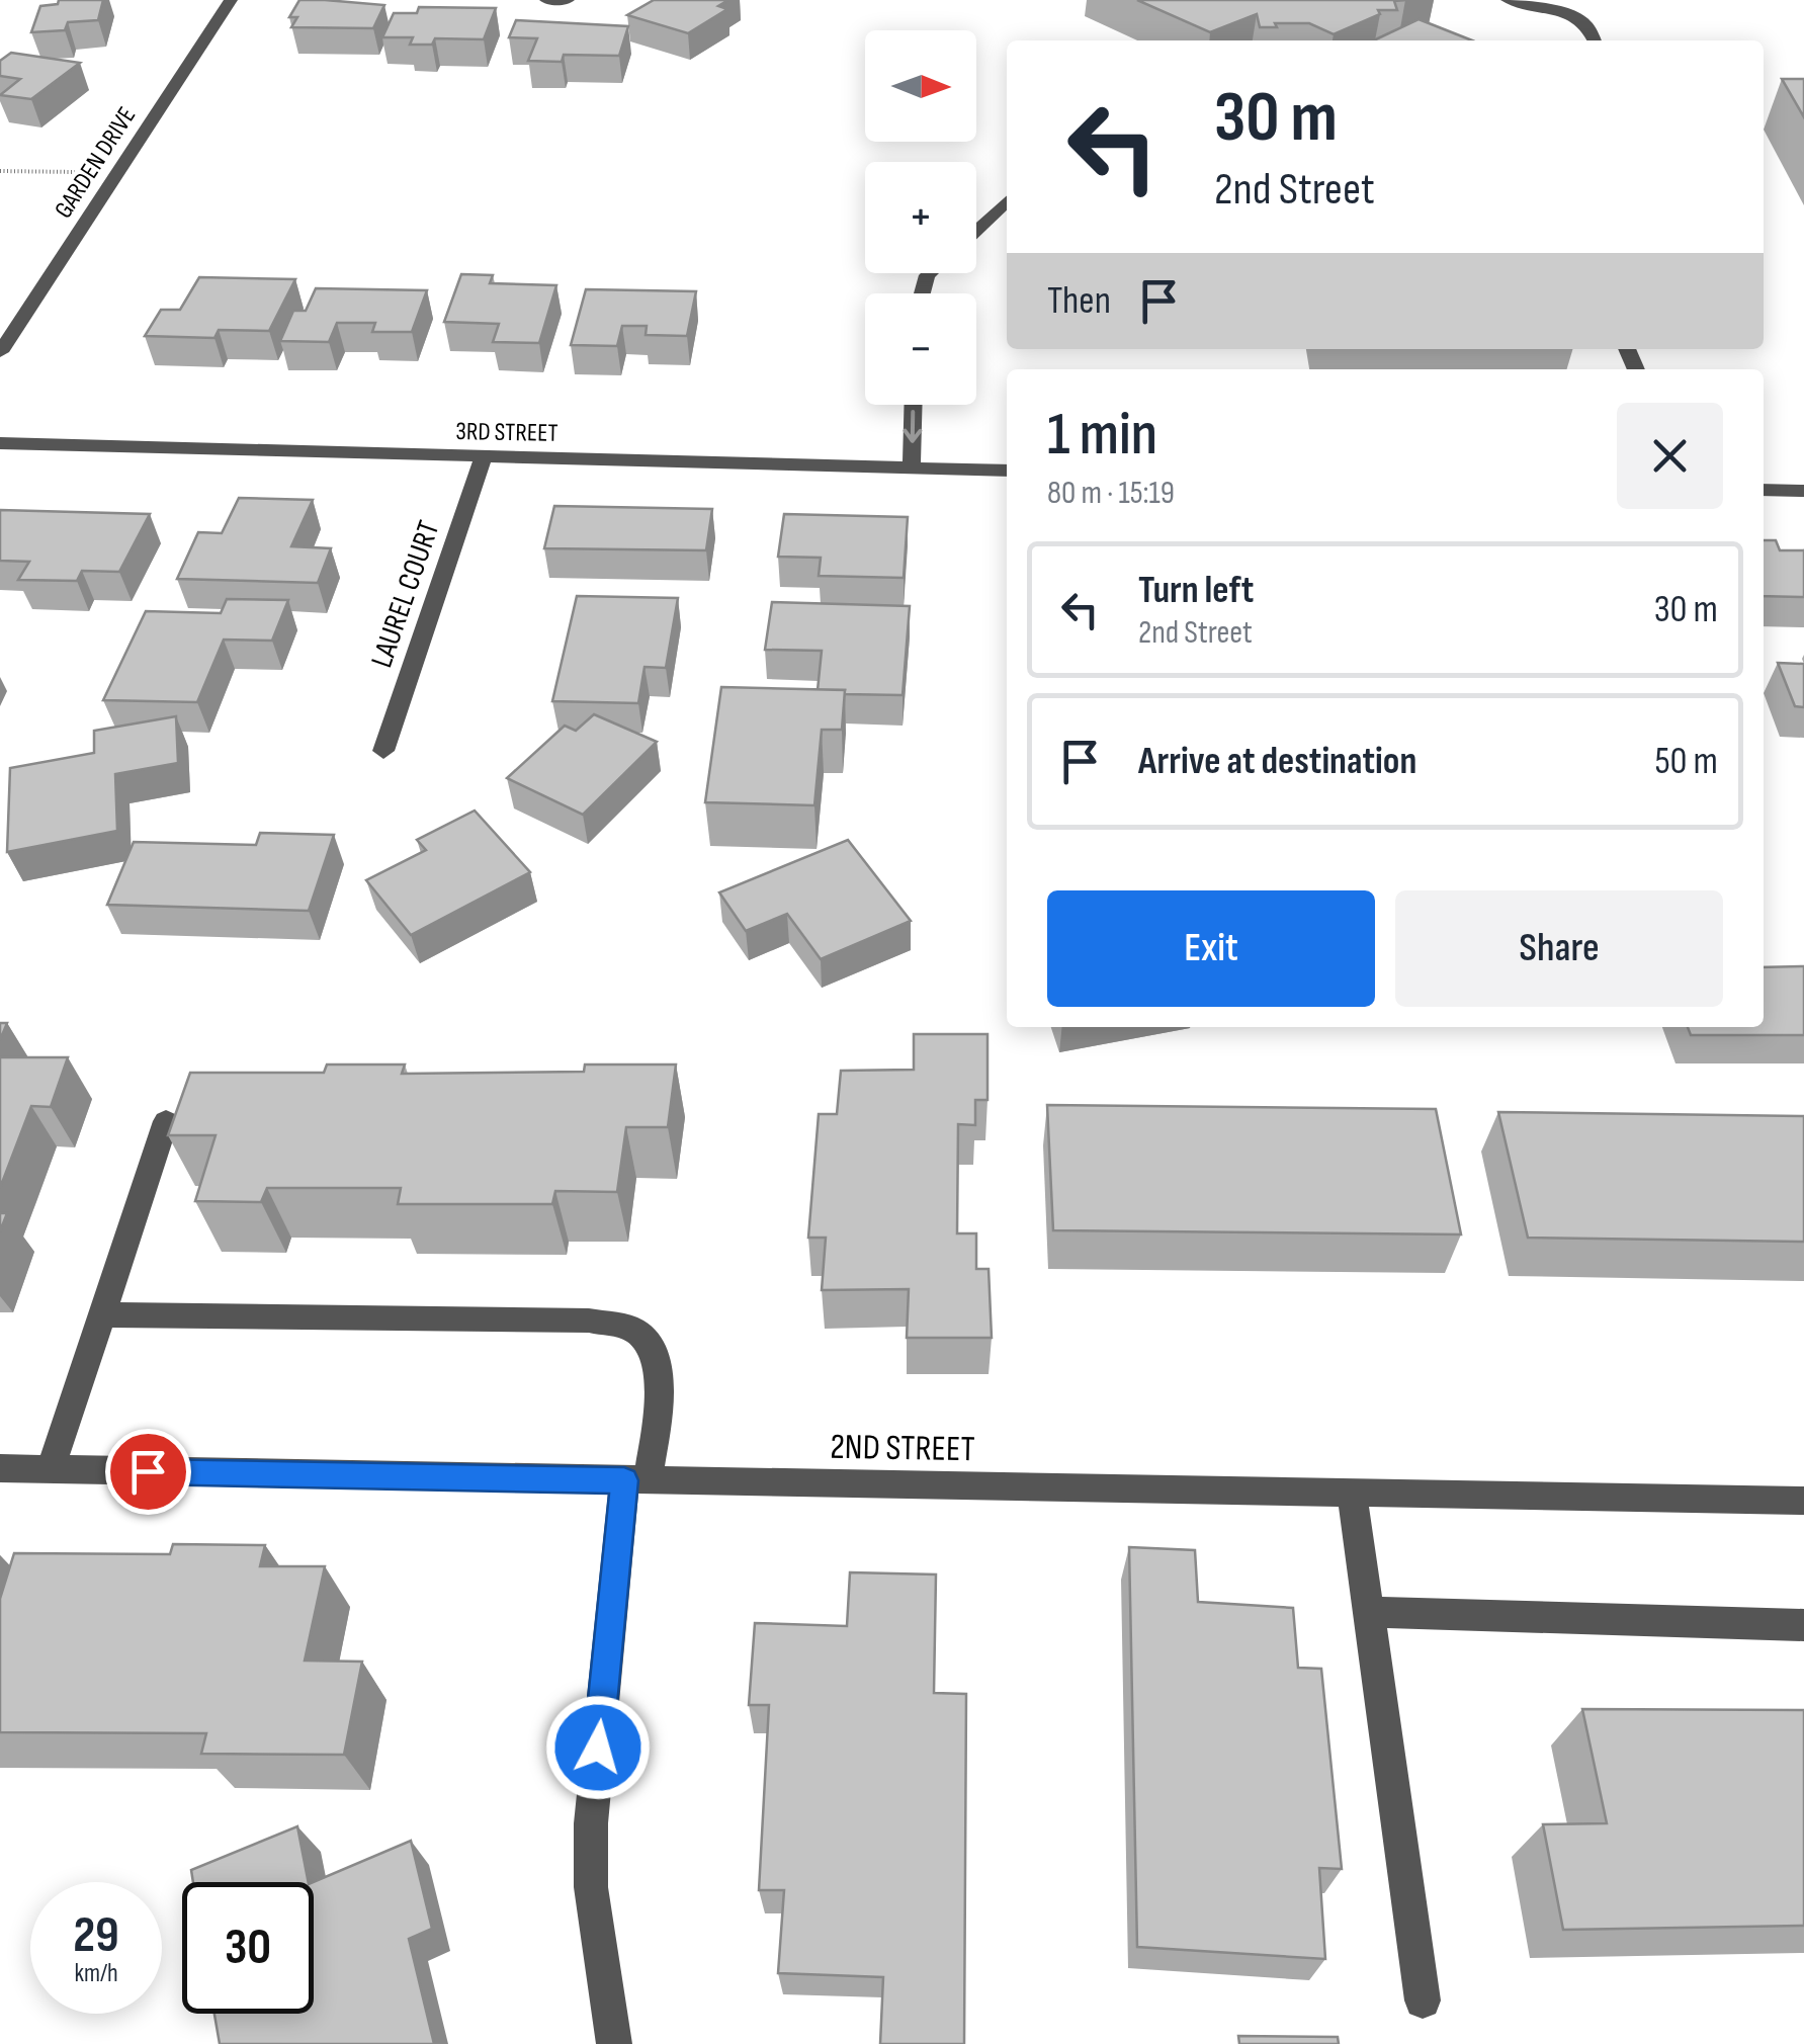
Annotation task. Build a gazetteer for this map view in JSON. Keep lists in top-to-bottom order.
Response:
{
  "streets": {
    "street": [
      "GARDEN DRIVE",
      "3RD STREET",
      "LAUREL COURT",
      "2ND STREET"
    ]
  },
  "crossings": [
    ["3RD STREET", "LAUREL COURT"]
  ],
  "north": "right",
  "page": {
    "map_buttons": ["+", "−"],
    "turn": ["30 m", "2nd Street"],
    "then": "Then",
    "heading": ["1 min", "80 m · 15:19"],
    "list": [
      {
        "name": "Turn left",
        "note": "2nd Street",
        "value": "30 m"
      },
      {
        "name": "Arrive at destination",
        "value": "50 m"
      }
    ],
    "buttons": ["Exit", "Share"],
    "speed": "29 km/h",
    "limit": "30"
  }
}
